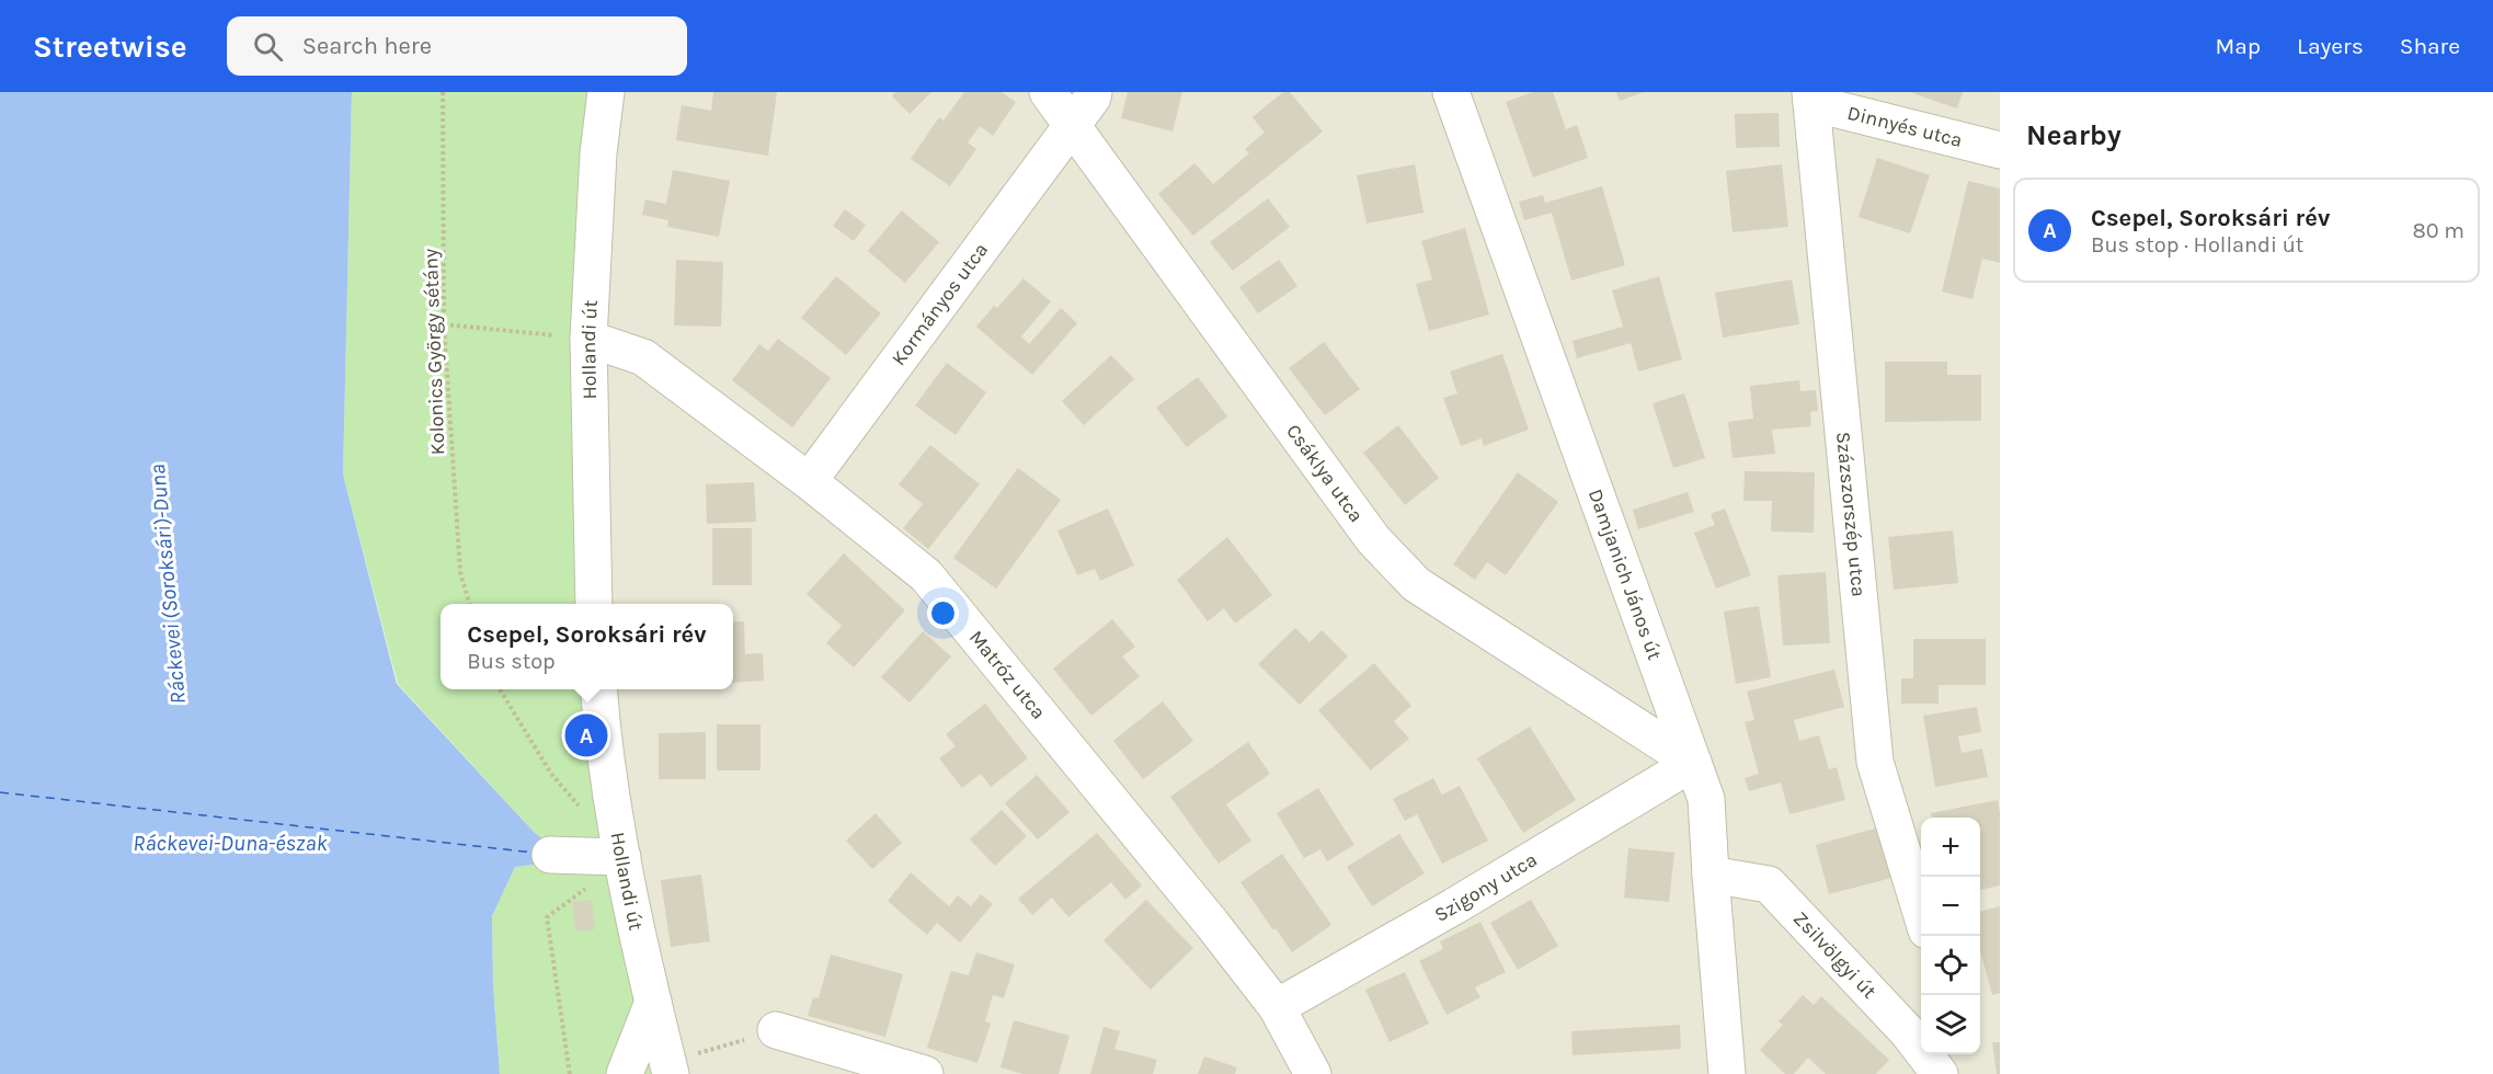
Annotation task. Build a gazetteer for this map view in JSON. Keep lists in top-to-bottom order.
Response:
{
  "streets": {
    "street": [
      "Dinnyés utca",
      "Kormányos utca",
      "Hollandi út",
      "Csáklya utca",
      "Százszorszép utca",
      "Damjanich János út",
      "Matróz utca",
      "Szigony utca",
      "Zsilvölgyi út"
    ],
    "path": ["Kolonics György sétány"]
  },
  "crossings": [
    ["Dinnyés utca", "Százszorszép utca"],
    ["Kormányos utca", "Csáklya utca"],
    ["Kormányos utca", "Matróz utca"],
    ["Hollandi út", "Matróz utca"],
    ["Csáklya utca", "Damjanich János út"],
    ["Csáklya utca", "Szigony utca"],
    ["Damjanich János út", "Szigony utca"],
    ["Damjanich János út", "Zsilvölgyi út"],
    ["Matróz utca", "Szigony utca"]
  ],
  "water": ["Ráckevei (Soroksári)-Duna", "Ráckevei-Duna-észak"],
  "page": {
    "header": "Streetwise",
    "search": "Search here",
    "nav": ["Map", "Layers", "Share"],
    "heading": "Nearby",
    "list": [
      {
        "mark": "A",
        "name": "Csepel, Soroksári rév",
        "note": "Bus stop · Hollandi út",
        "value": "80 m"
      }
    ],
    "popup": ["Csepel, Soroksári rév", "Bus stop"],
    "pins": "A",
    "map_buttons": ["+", "−"]
  }
}
